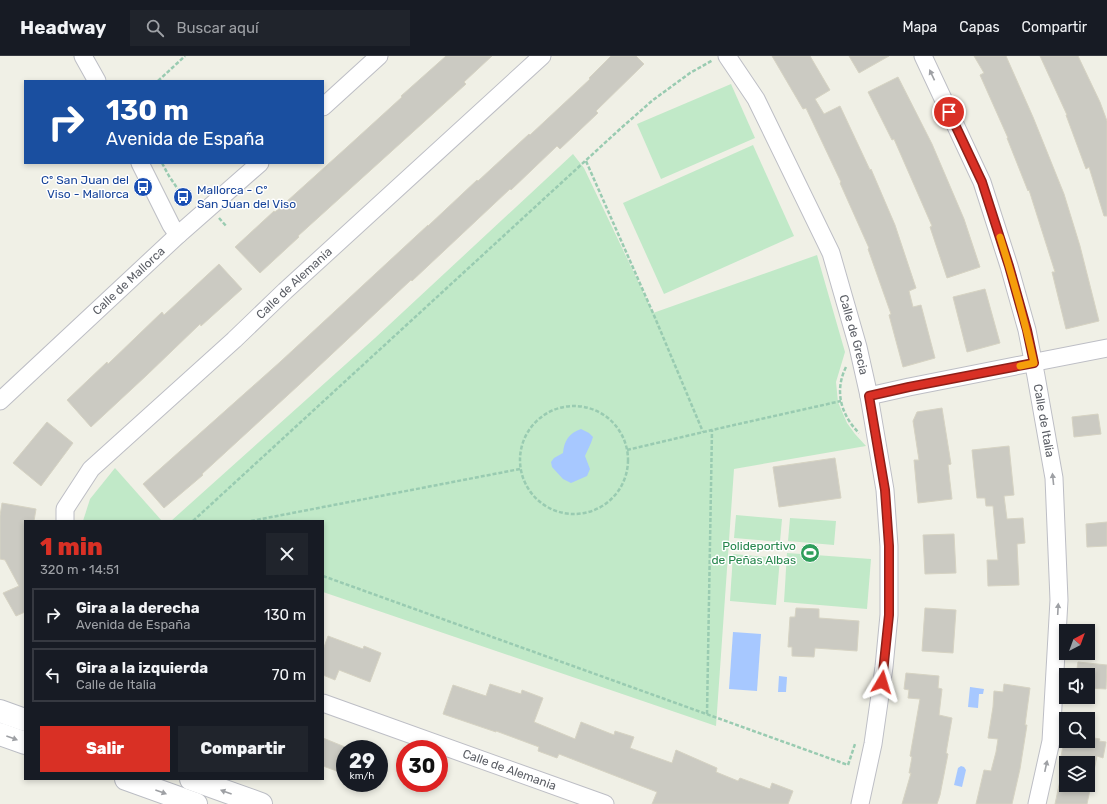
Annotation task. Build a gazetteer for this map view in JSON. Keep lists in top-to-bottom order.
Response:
{
  "streets": {
    "street": [
      "Calle de Mallorca",
      "Calle de Alemania",
      "Calle de Grecia",
      "Calle de Italia"
    ]
  },
  "one_way": ["Calle de Italia"],
  "places": {
    "bus stop": ["Cº San Juan del Viso - Mallorca", "Mallorca - Cº San Juan del Viso"],
    "sports": ["Polideportivo de Peñas Albas"]
  },
  "north": "top right",
  "page": {
    "header": "Headway",
    "search": "Buscar aquí",
    "nav": ["Mapa", "Capas", "Compartir"],
    "turn": ["130 m", "Avenida de España"],
    "heading": ["1 min", "320 m · 14:51"],
    "list": [
      {
        "name": "Gira a la derecha",
        "note": "Avenida de España",
        "value": "130 m"
      },
      {
        "name": "Gira a la izquierda",
        "note": "Calle de Italia",
        "value": "70 m"
      }
    ],
    "buttons": ["Salir", "Compartir"],
    "speed": "29 km/h",
    "limit": "30"
  }
}
